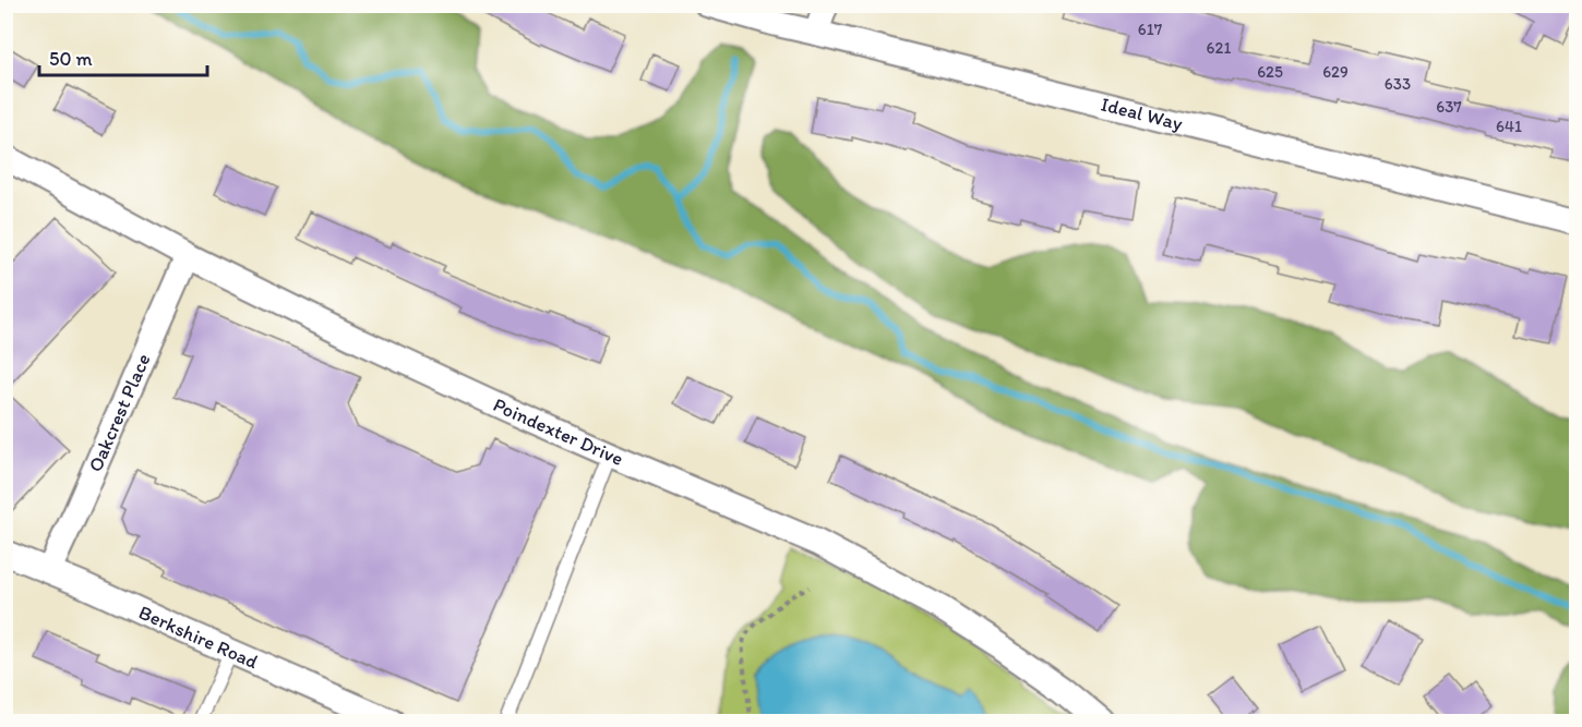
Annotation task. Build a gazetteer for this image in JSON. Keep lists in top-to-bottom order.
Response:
{
  "streets": {
    "street": [
      "Ideal Way",
      "Oakcrest Place",
      "Poindexter Drive",
      "Berkshire Road"
    ]
  },
  "crossings": [
    ["Oakcrest Place", "Poindexter Drive"],
    ["Oakcrest Place", "Berkshire Road"]
  ],
  "house_numbers": [
    "617",
    "621",
    "625",
    "629",
    "633",
    "637",
    "641"
  ],
  "scale_bar": "50 m"
}
